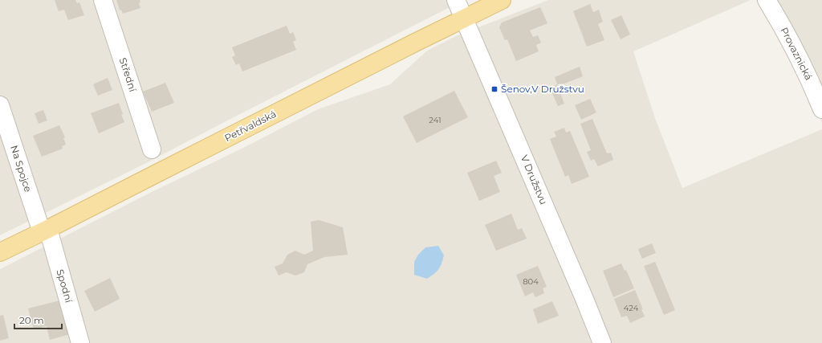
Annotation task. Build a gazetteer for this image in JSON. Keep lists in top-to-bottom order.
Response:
{
  "streets": {
    "main road": ["Petřvaldská"],
    "street": [
      "Provaznická",
      "Střední",
      "Na Spojce",
      "V Družstvu",
      "Spodní"
    ]
  },
  "crossings": [
    ["Petřvaldská", "Na Spojce"],
    ["Petřvaldská", "V Družstvu"],
    ["Petřvaldská", "Spodní"],
    ["Na Spojce", "Spodní"]
  ],
  "places": {
    "transit": ["Šenov,V Družstvu"]
  },
  "house_numbers": ["241", "804", "424"],
  "scale_bar": "20 m"
}
